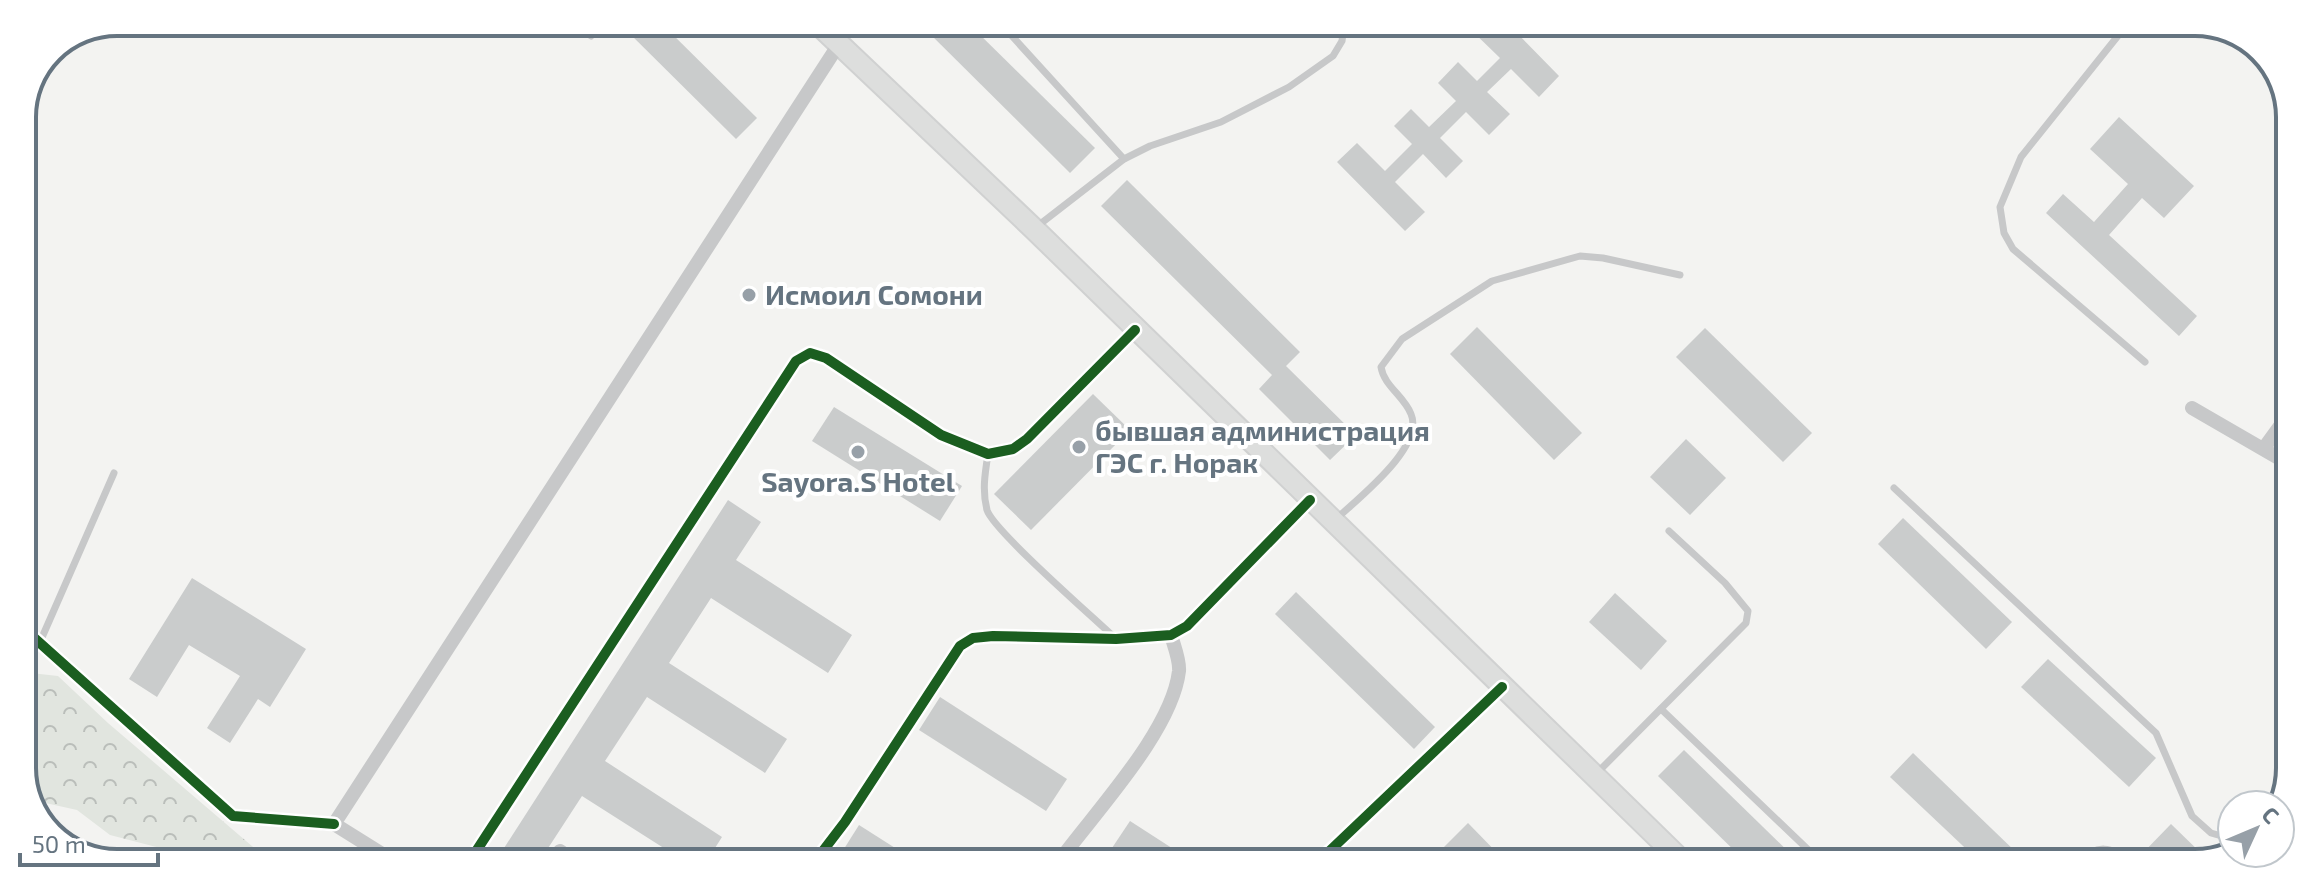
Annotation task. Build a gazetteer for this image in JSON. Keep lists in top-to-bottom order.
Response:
{
  "places": ["Исмоил Сомони", "бывшая администрация ГЭС г. Норак", "Sayora.S Hotel"],
  "scale_bar": "50 m",
  "north": "top right"
}
